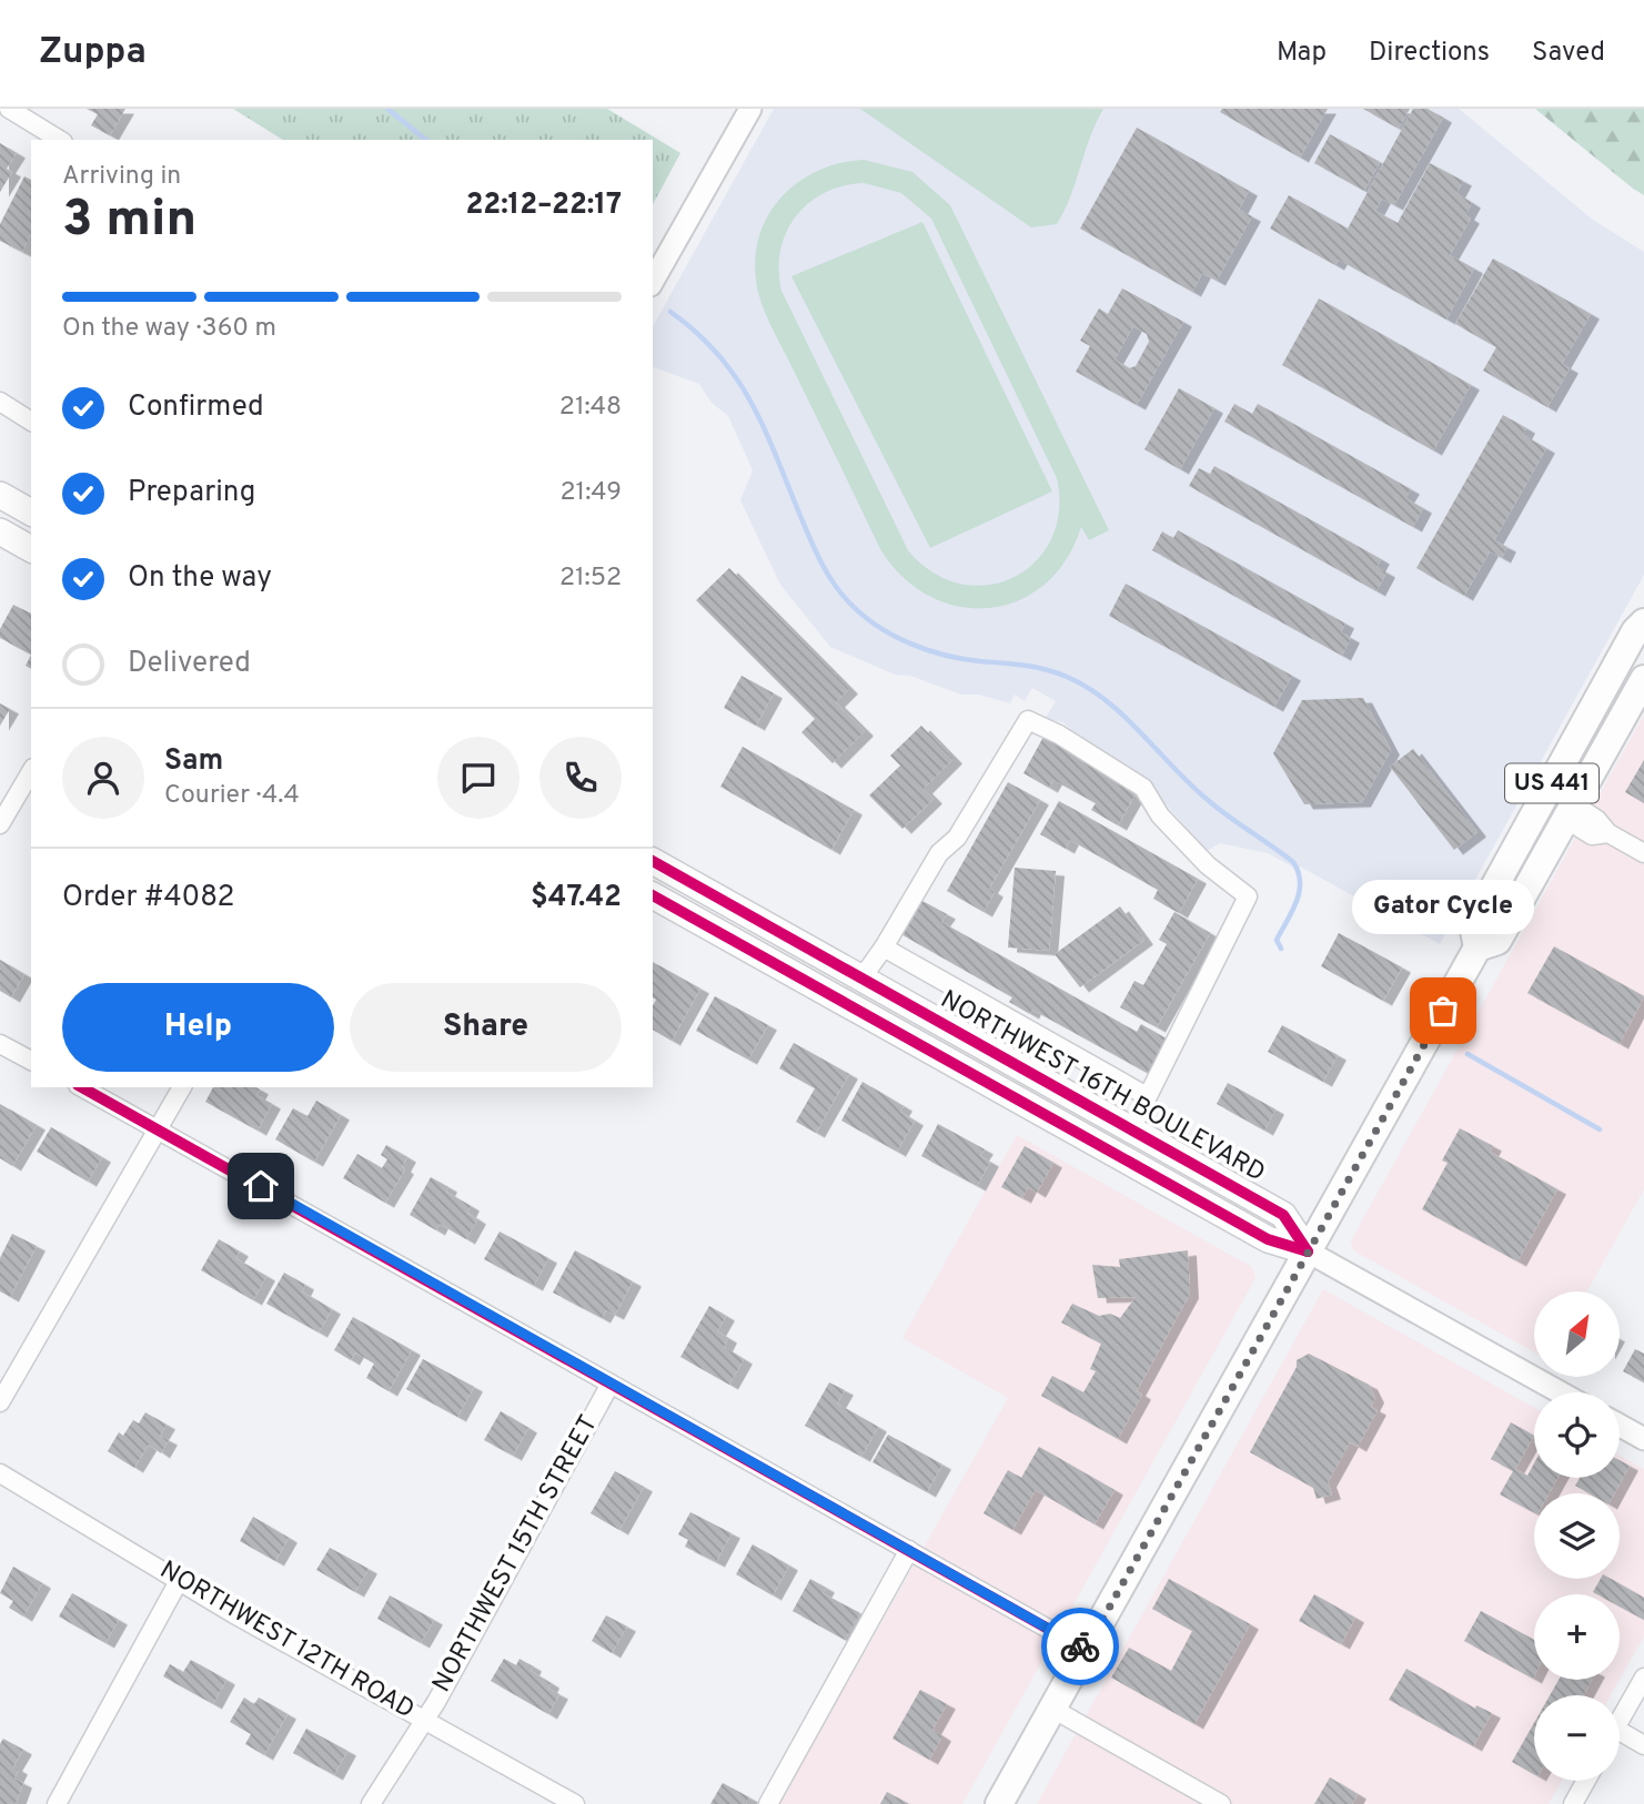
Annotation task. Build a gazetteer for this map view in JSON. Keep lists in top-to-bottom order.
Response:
{
  "streets": {
    "main road": ["US 441", "NORTHWEST 16TH BOULEVARD"],
    "street": ["NORTHWEST 15TH STREET", "NORTHWEST 12TH ROAD"]
  },
  "crossings": [
    ["US 441", "NORTHWEST 16TH BOULEVARD"],
    ["NORTHWEST 15TH STREET", "NORTHWEST 12TH ROAD"]
  ],
  "places": ["Gator Cycle"],
  "north": "top right",
  "page": {
    "header": "Zuppa",
    "nav": ["Map", "Directions", "Saved"],
    "heading": ["3 min", "Arriving in", "22:12–22:17"],
    "panel": [
      "Sam",
      "Courier · 4.4",
      "Order #4082",
      "$47.42"
    ],
    "bar": "On the way · 360 m",
    "list": [
      ["Confirmed", "21:48"],
      ["Preparing", "21:49"],
      ["On the way", "21:52"],
      "Delivered"
    ],
    "bubble": "Gator Cycle",
    "buttons": ["Help", "Share"],
    "map_buttons": ["+", "−"]
  }
}
